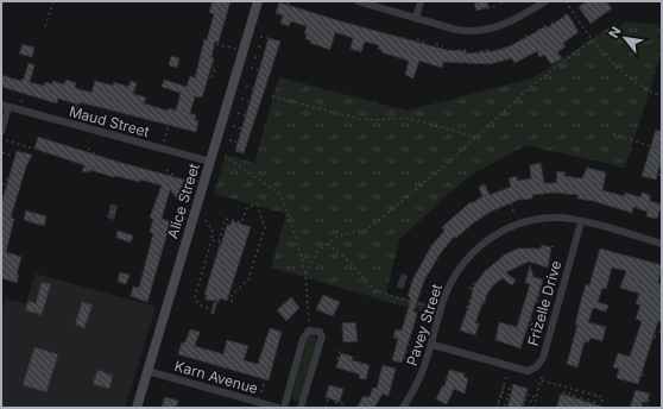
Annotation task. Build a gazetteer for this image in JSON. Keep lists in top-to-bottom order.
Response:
{
  "streets": {
    "street": [
      "Maud Street",
      "Alice Street",
      "Frizelle Drive",
      "Pavey Street",
      "Karn Avenue"
    ]
  },
  "crossings": [
    ["Maud Street", "Alice Street"],
    ["Alice Street", "Karn Avenue"],
    ["Frizelle Drive", "Pavey Street"]
  ],
  "north": "top left"
}
